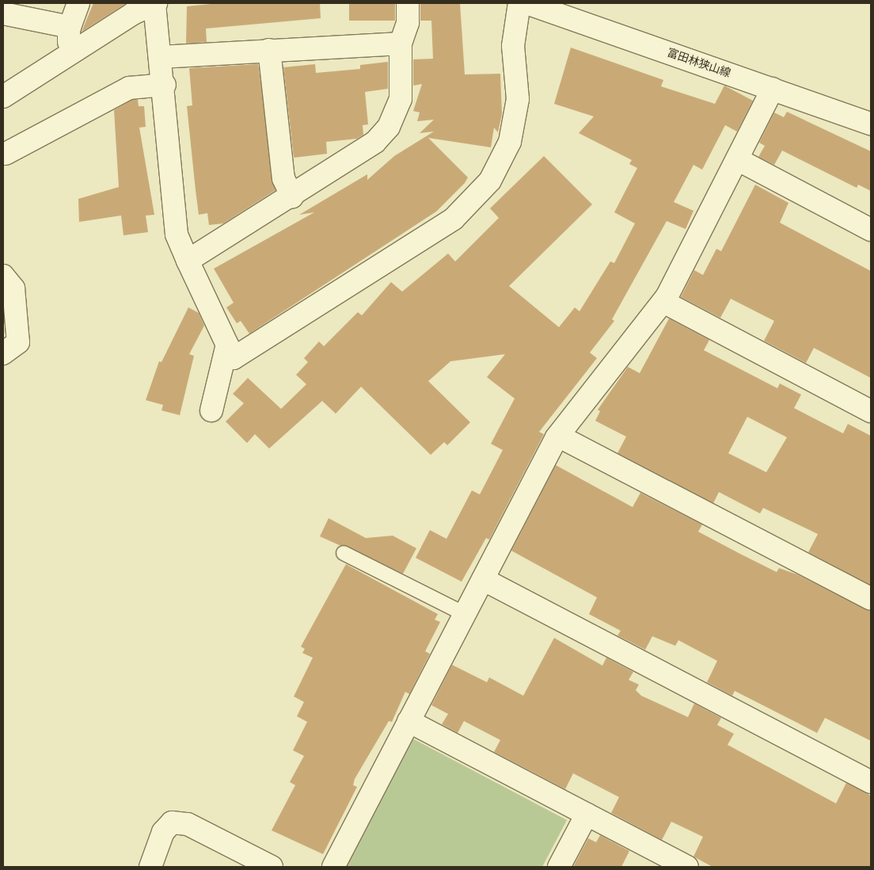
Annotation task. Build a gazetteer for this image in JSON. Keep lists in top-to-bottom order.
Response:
{
  "streets": {
    "street": ["富田林狭山線"]
  }
}
